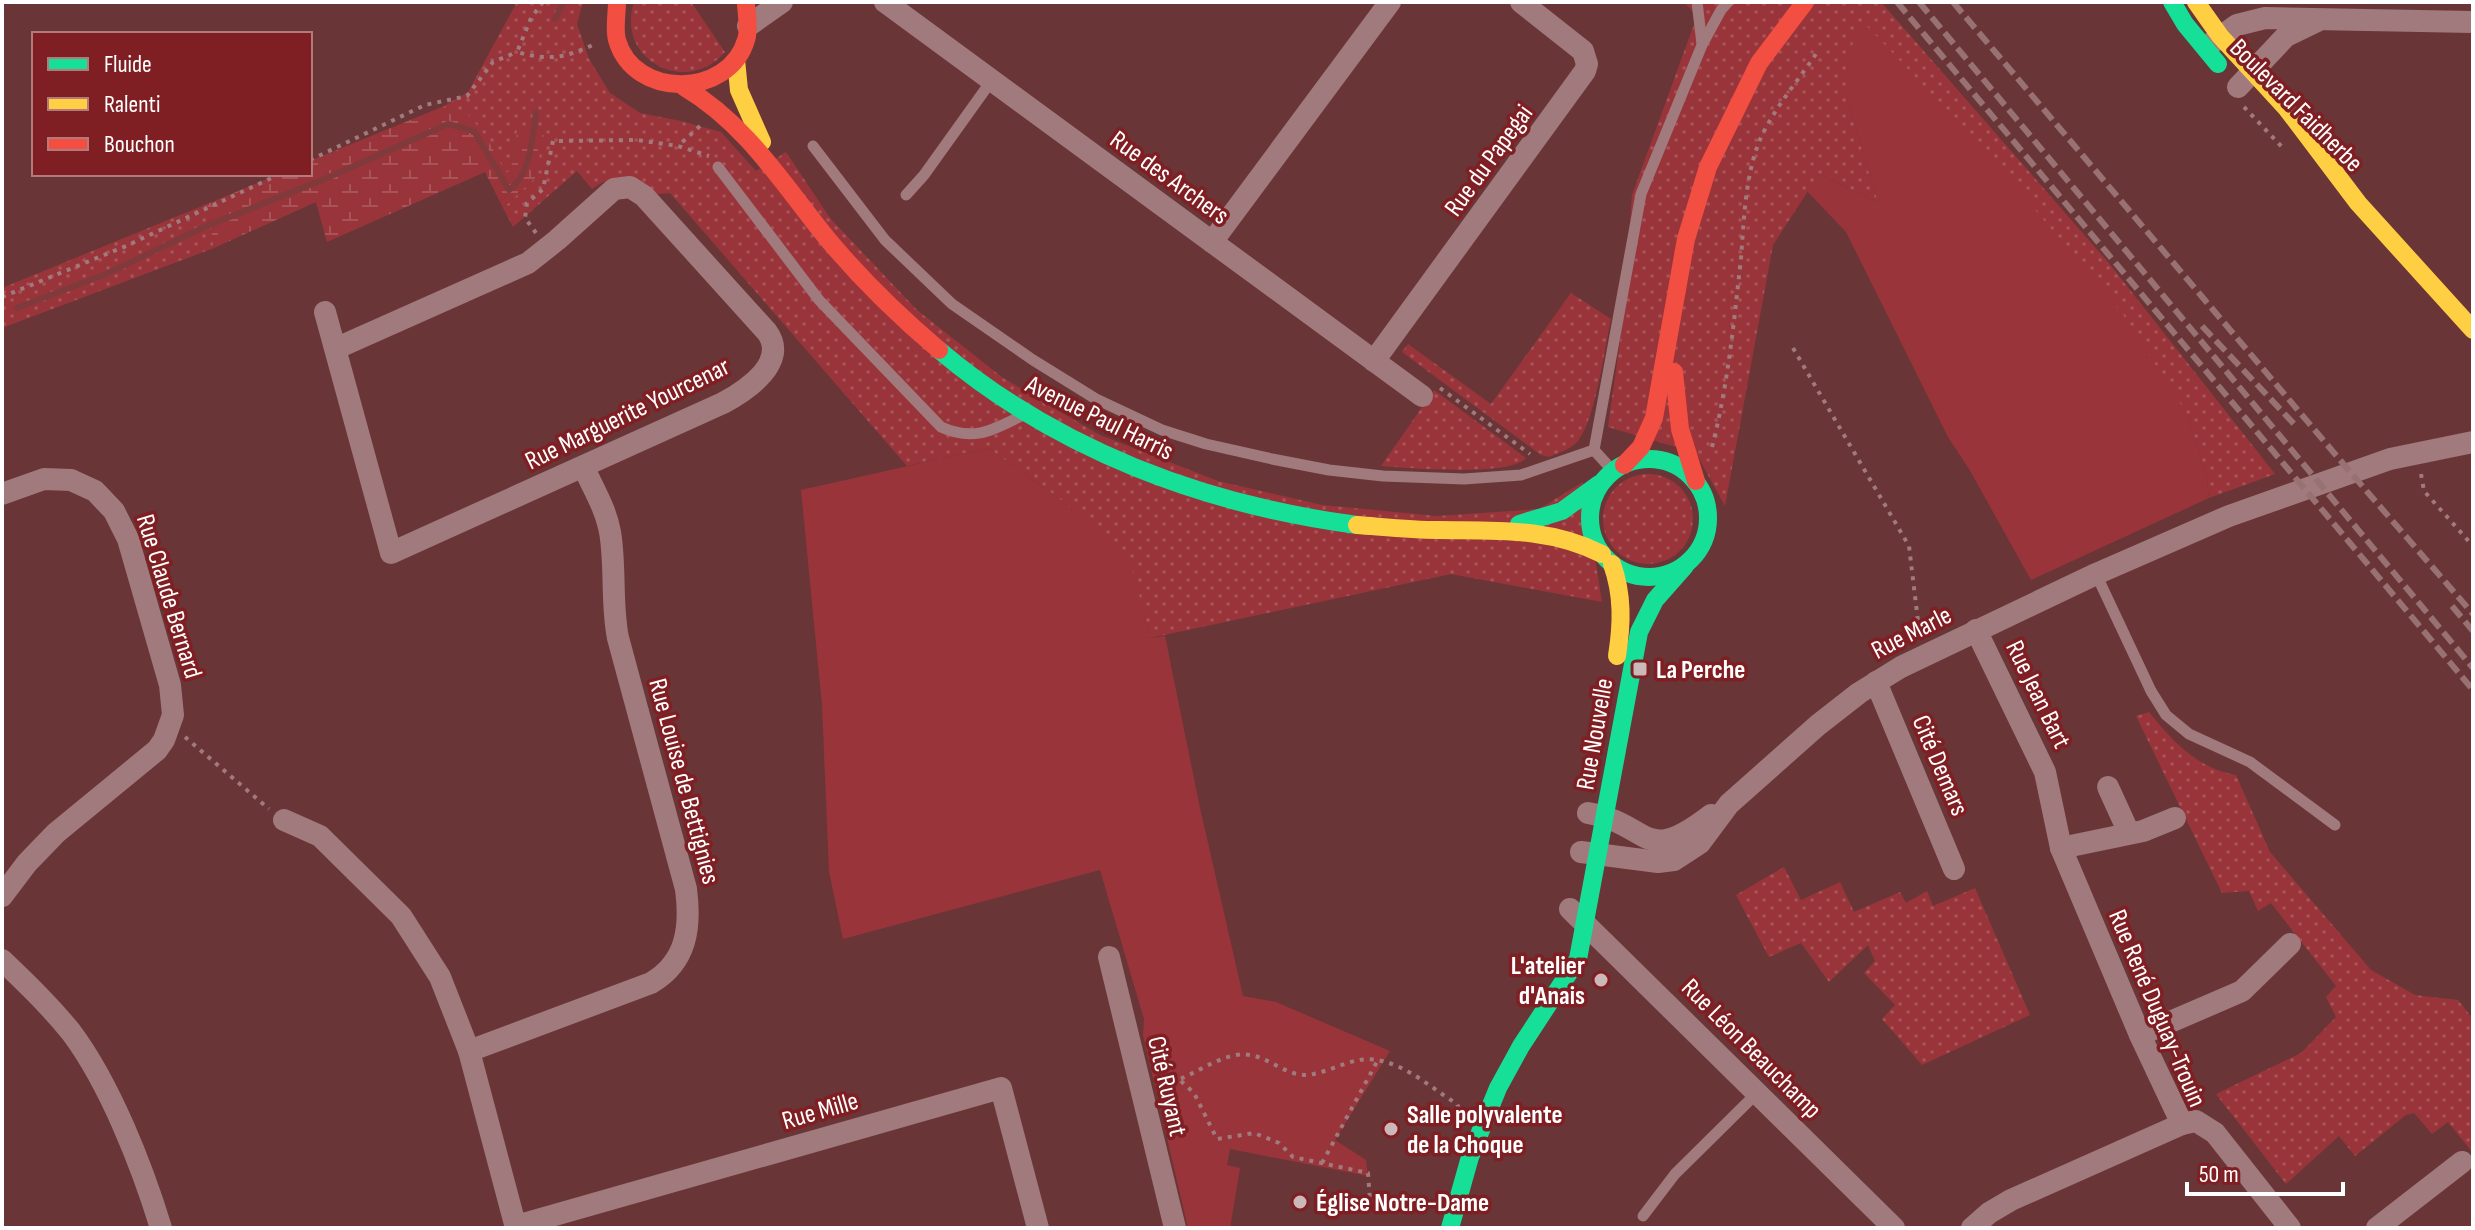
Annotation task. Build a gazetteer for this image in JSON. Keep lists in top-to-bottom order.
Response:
{
  "streets": {
    "main road": ["Boulevard Faidherbe", "Avenue Paul Harris", "Rue Nouvelle"],
    "street": [
      "Rue du Papegai",
      "Rue des Archers",
      "Rue Marguerite Yourcenar",
      "Rue Claude Bernard",
      "Rue Marle",
      "Rue Jean Bart",
      "Cité Demars",
      "Rue Louise de Bettignies",
      "Rue René Duguay-Trouin",
      "Rue Léon Beauchamp",
      "Cité Ruyant",
      "Rue Mille"
    ]
  },
  "crossings": [
    ["Rue du Papegai", "Rue des Archers"],
    ["Rue Marguerite Yourcenar", "Rue Louise de Bettignies"],
    ["Avenue Paul Harris", "Rue Nouvelle"],
    ["Rue Marle", "Rue Jean Bart"],
    ["Rue Marle", "Rue Nouvelle"],
    ["Rue Marle", "Cité Demars"],
    ["Rue Jean Bart", "Rue René Duguay-Trouin"],
    ["Rue Nouvelle", "Rue Léon Beauchamp"],
    ["Rue Louise de Bettignies", "Rue Mille"]
  ],
  "places": {
    "transit": ["La Perche"],
    "other": ["L'atelier d'Anais", "Salle polyvalente de la Choque", "Église Notre-Dame"]
  },
  "legend": ["Fluide", "Ralenti", "Bouchon"],
  "scale_bar": "50 m"
}
